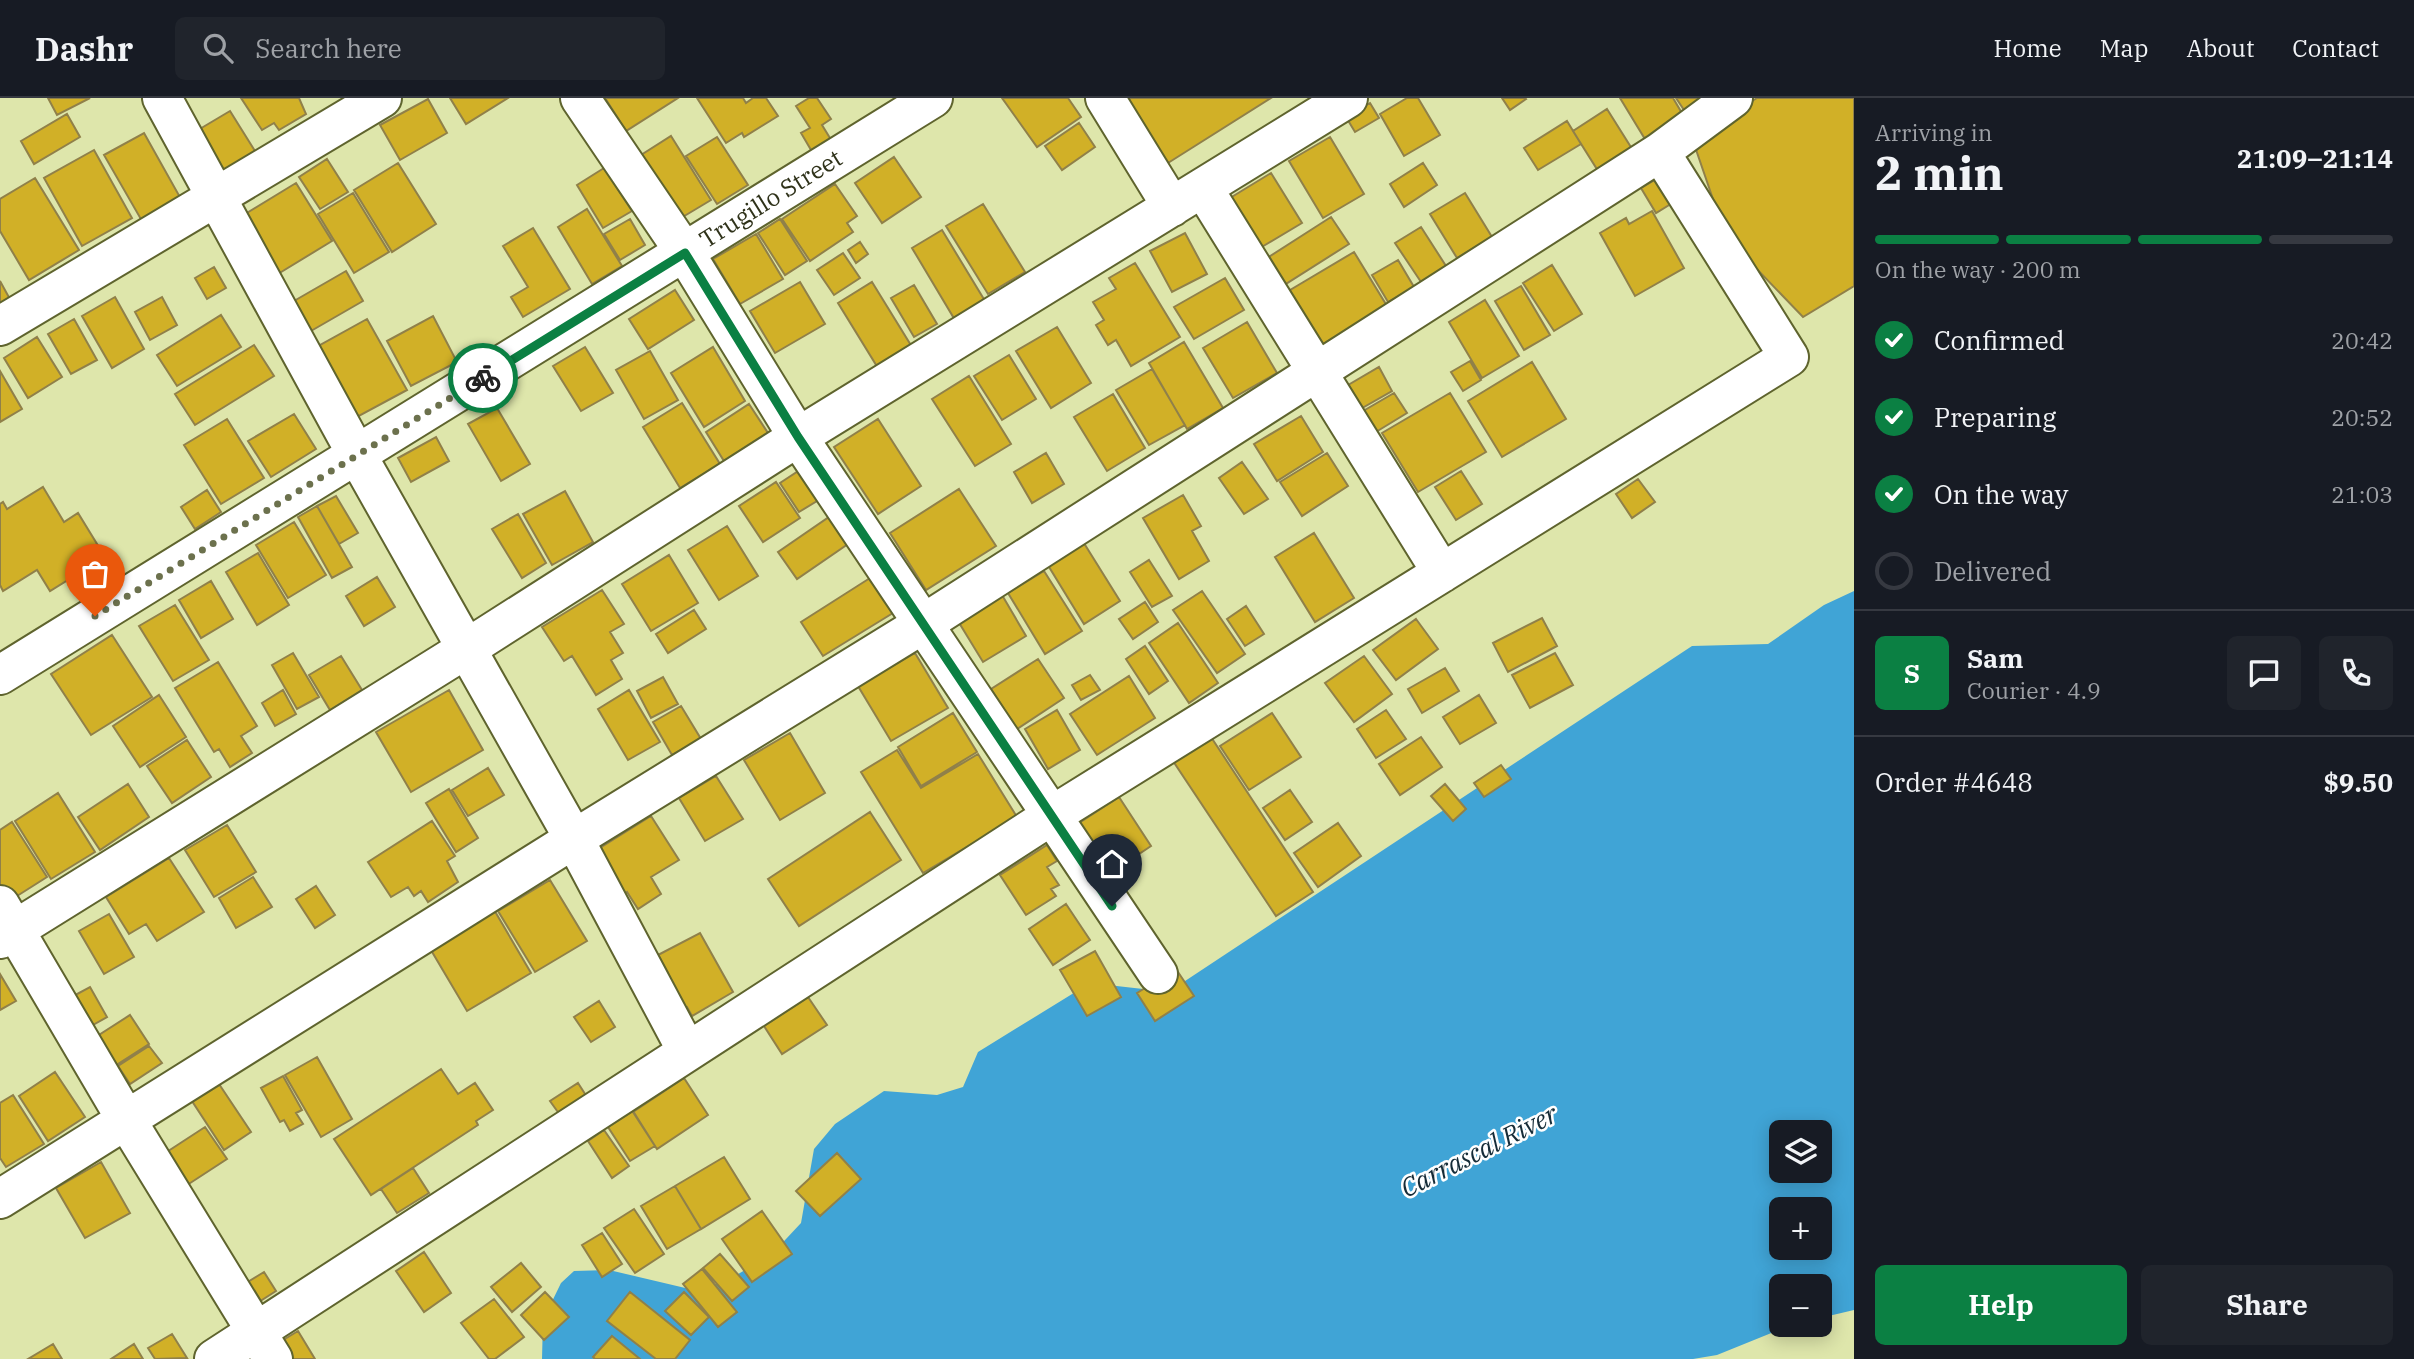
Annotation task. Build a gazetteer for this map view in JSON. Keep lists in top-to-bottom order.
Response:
{
  "streets": {
    "street": ["Trugillo Street"]
  },
  "water": ["Carrascal River"],
  "page": {
    "header": "Dashr",
    "search": "Search here",
    "nav": [
      "Home",
      "Map",
      "About",
      "Contact"
    ],
    "heading": ["2 min", "Arriving in", "21:09–21:14"],
    "panel": [
      "Sam",
      "Courier · 4.9",
      "Order #4648",
      "$9.50"
    ],
    "bar": "On the way · 200 m",
    "list": [
      ["Confirmed", "20:42"],
      ["Preparing", "20:52"],
      ["On the way", "21:03"],
      "Delivered"
    ],
    "round": "S",
    "map_buttons": ["+", "−"],
    "buttons": ["Help", "Share"]
  }
}
